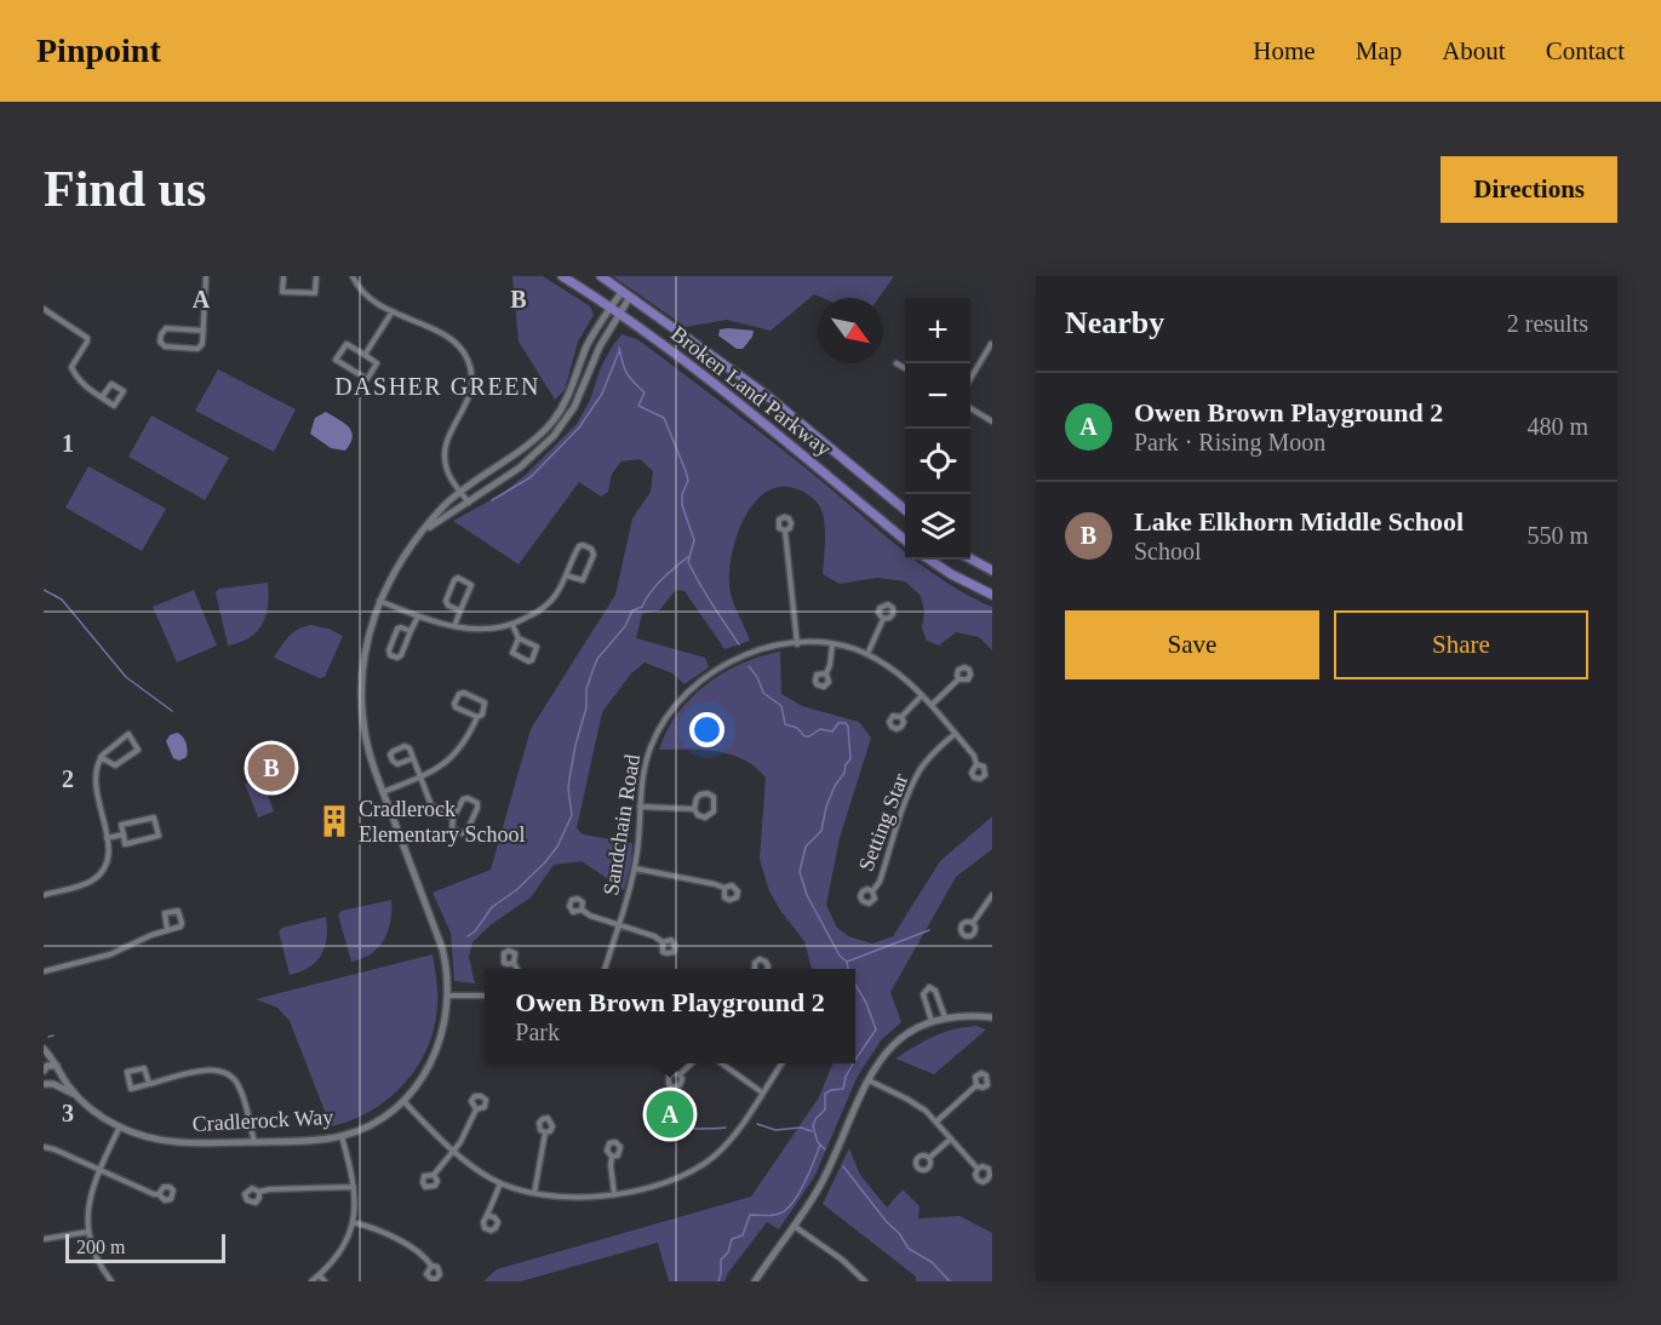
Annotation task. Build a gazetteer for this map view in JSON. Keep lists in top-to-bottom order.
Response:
{
  "streets": {
    "main road": ["Broken Land Parkway"],
    "street": ["Setting Star", "Sandchain Road", "Cradlerock Way"]
  },
  "crossings": [
    ["Broken Land Parkway", "Cradlerock Way"],
    ["Setting Star", "Sandchain Road"]
  ],
  "districts": ["DASHER GREEN"],
  "places": {
    "building": ["Cradlerock Elementary School"]
  },
  "scale_bar": "200 m",
  "north": "bottom right",
  "page": {
    "header": "Pinpoint",
    "nav": [
      "Home",
      "Map",
      "About",
      "Contact"
    ],
    "buttons": [
      "Directions",
      ["Save", "Share"]
    ],
    "title": "Find us",
    "heading": ["Nearby", "2 results"],
    "map_buttons": ["+", "−"],
    "list": [
      {
        "mark": "A",
        "name": "Owen Brown Playground 2",
        "note": "Park · Rising Moon",
        "value": "480 m"
      },
      {
        "mark": "B",
        "name": "Lake Elkhorn Middle School",
        "note": "School",
        "value": "550 m"
      }
    ],
    "pins": ["B", "A"],
    "popup": ["Owen Brown Playground 2", "Park"],
    "scale": "200 m"
  },
  "grid": {
    "columns": ["A", "B"],
    "rows": ["1", "2", "3"]
  }
}
